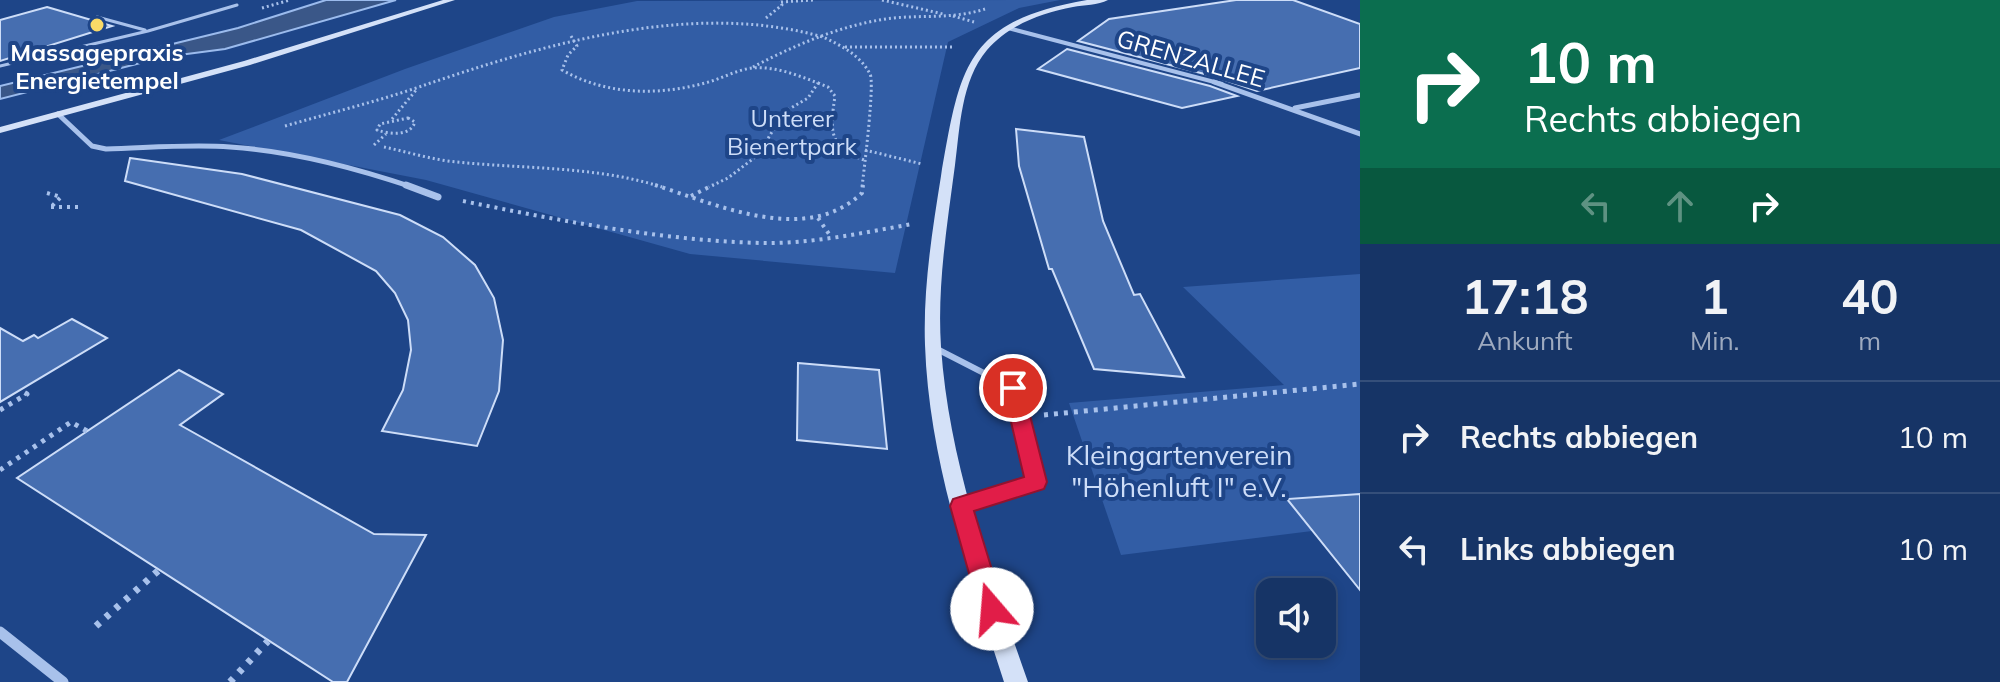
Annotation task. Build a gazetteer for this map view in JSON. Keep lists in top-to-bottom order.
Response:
{
  "streets": {
    "street": ["GRENZALLEE"]
  },
  "parks": ["Unterer Bienertpark", "Kleingartenverein \"Höhenluft I\" e.V."],
  "places": ["Massagepraxis Energietempel"],
  "page": {
    "turn": ["10 m", "Rechts abbiegen"],
    "eta": [
      "17:18",
      "Ankunft",
      "1",
      "Min.",
      "40",
      "m"
    ],
    "list": [
      {
        "name": "Rechts abbiegen",
        "value": "10 m"
      },
      {
        "name": "Links abbiegen",
        "value": "10 m"
      }
    ]
  }
}
